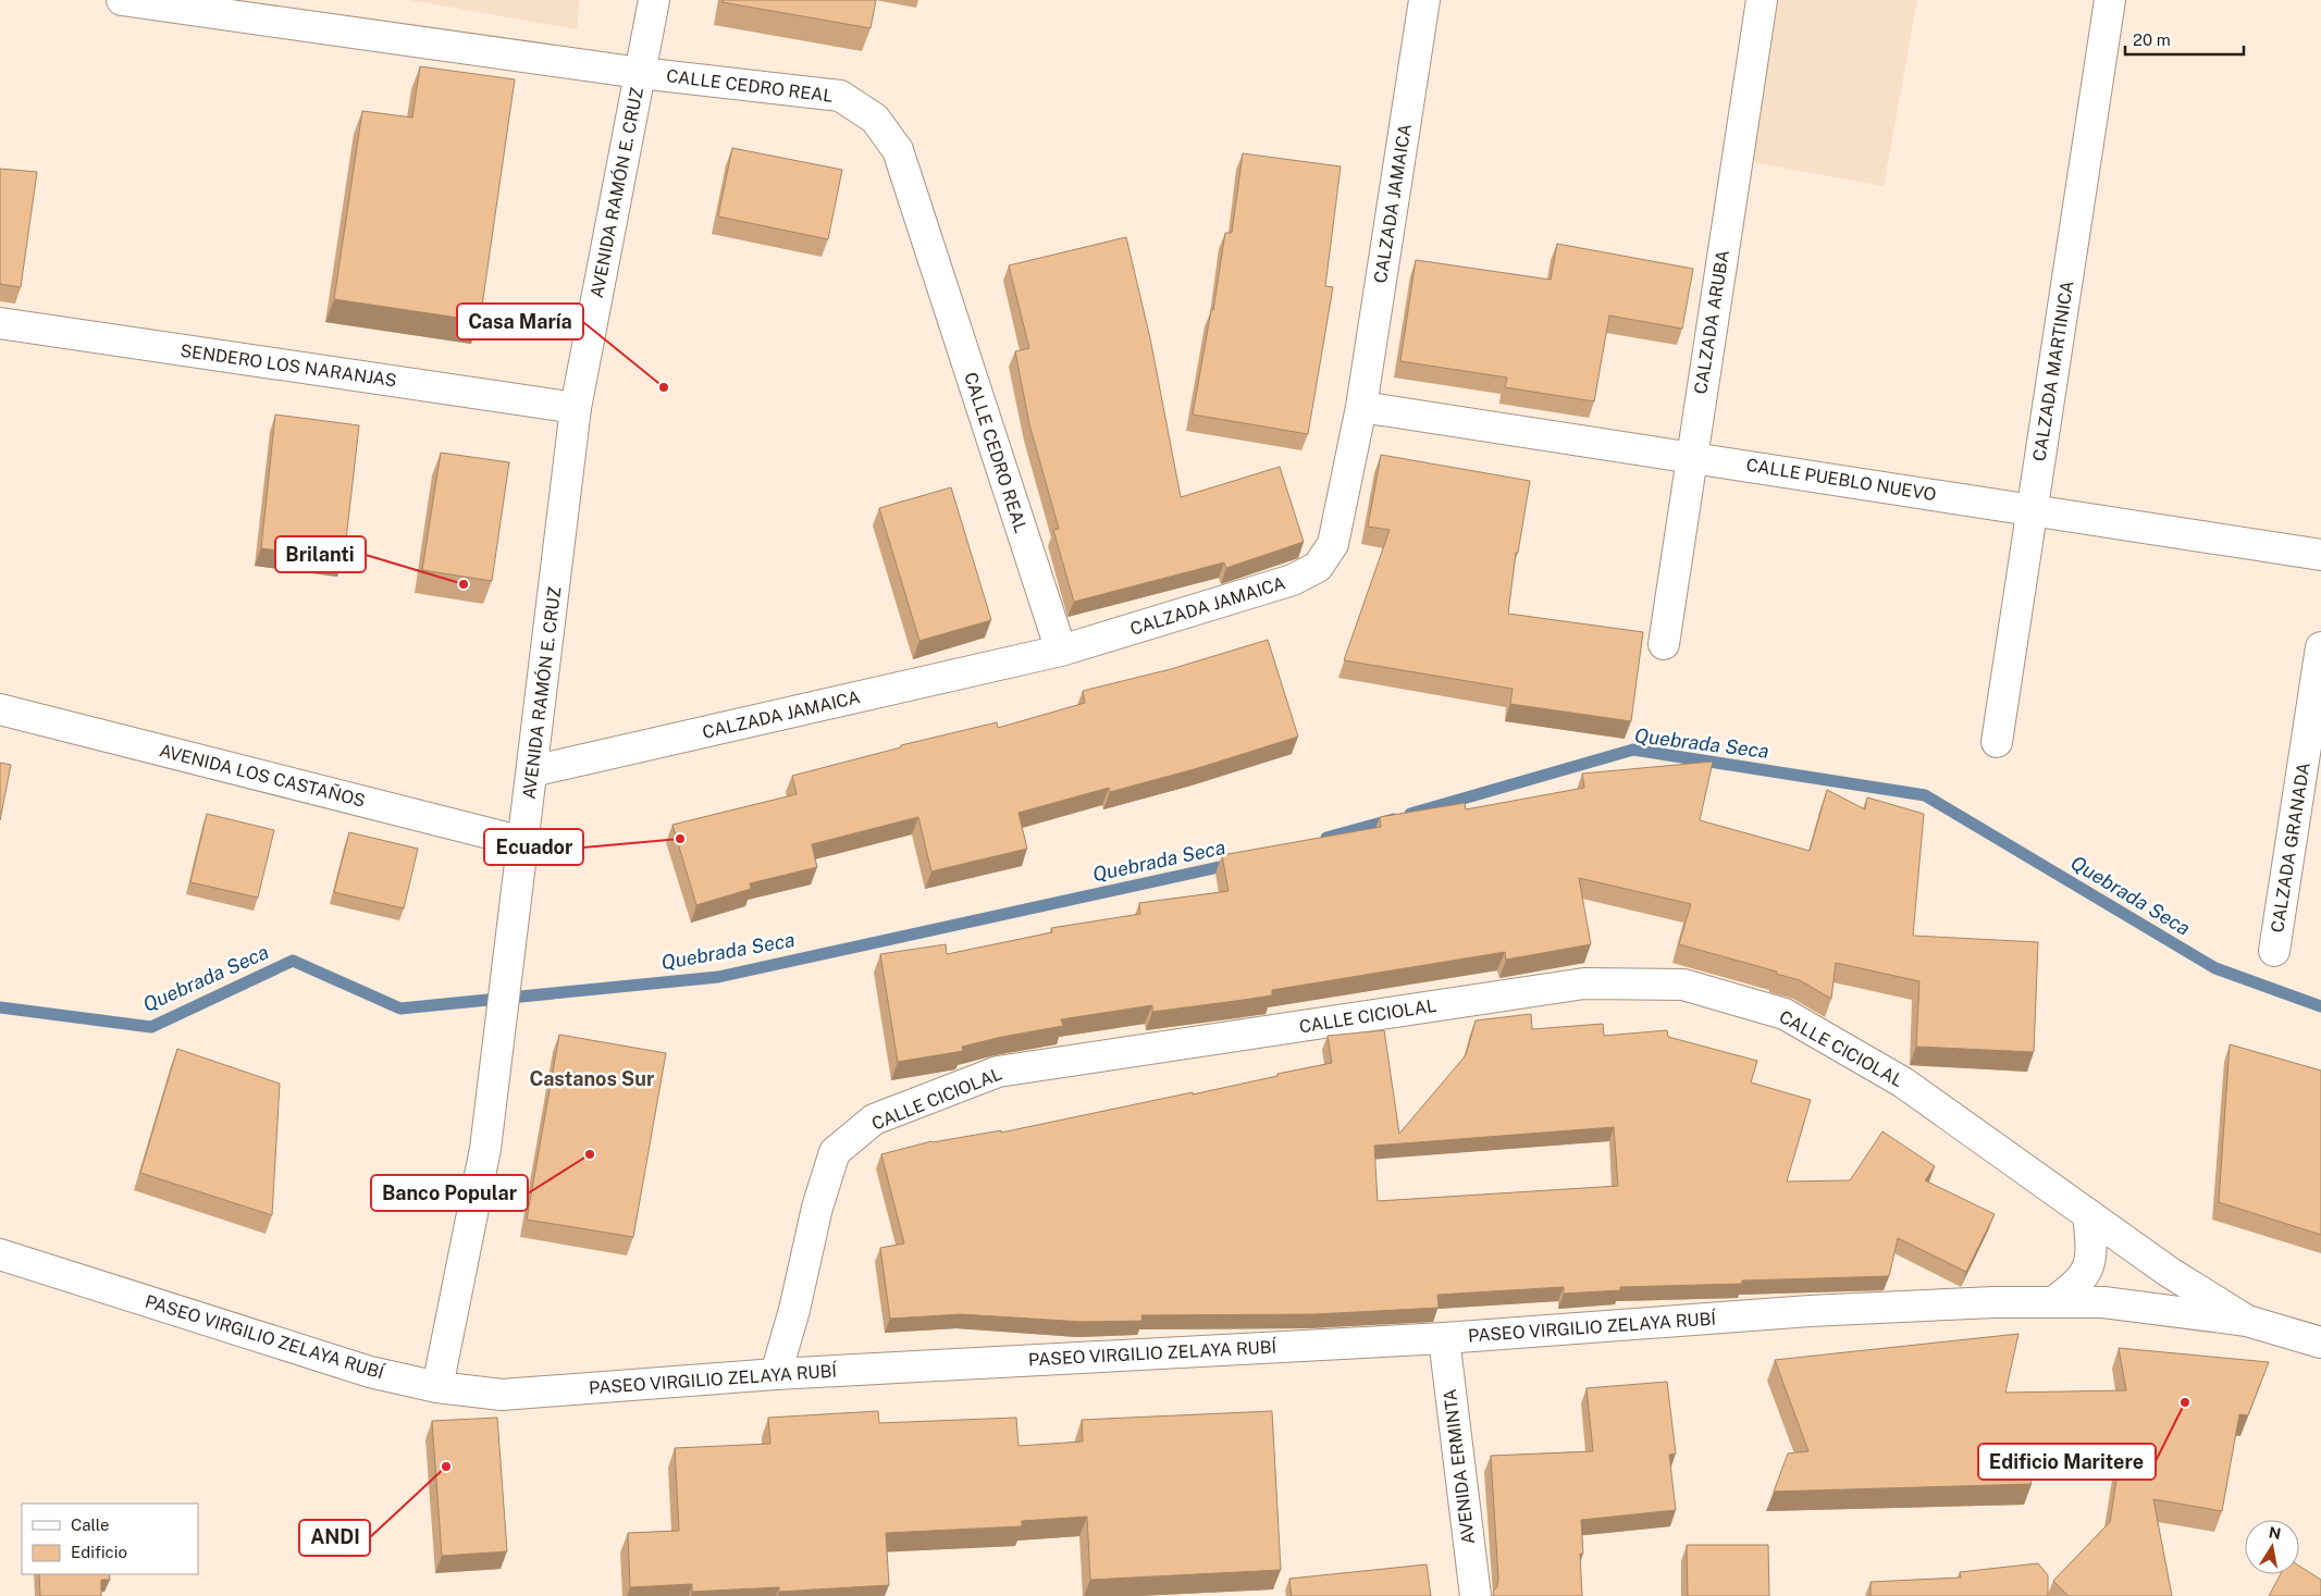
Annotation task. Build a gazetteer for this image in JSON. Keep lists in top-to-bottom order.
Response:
{
  "streets": {
    "street": [
      "CALLE CEDRO REAL",
      "AVENIDA RAMÓN E. CRUZ",
      "CALZADA JAMAICA",
      "CALZADA ARUBA",
      "SENDERO LOS NARANJAS",
      "CALZADA MARTINICA",
      "CALLE PUEBLO NUEVO",
      "AVENIDA LOS CASTAÑOS",
      "CALZADA GRANADA",
      "CALLE CICIOLAL",
      "PASEO VIRGILIO ZELAYA RUBÍ",
      "AVENIDA ERMINTA"
    ]
  },
  "crossings": [
    ["CALLE CEDRO REAL", "AVENIDA RAMÓN E. CRUZ"],
    ["CALLE CEDRO REAL", "CALZADA JAMAICA"],
    ["AVENIDA RAMÓN E. CRUZ", "CALZADA JAMAICA"],
    ["AVENIDA RAMÓN E. CRUZ", "SENDERO LOS NARANJAS"],
    ["AVENIDA RAMÓN E. CRUZ", "AVENIDA LOS CASTAÑOS"],
    ["AVENIDA RAMÓN E. CRUZ", "PASEO VIRGILIO ZELAYA RUBÍ"],
    ["CALZADA JAMAICA", "CALLE PUEBLO NUEVO"],
    ["CALZADA ARUBA", "CALLE PUEBLO NUEVO"],
    ["CALZADA MARTINICA", "CALLE PUEBLO NUEVO"],
    ["CALLE CICIOLAL", "PASEO VIRGILIO ZELAYA RUBÍ"],
    ["PASEO VIRGILIO ZELAYA RUBÍ", "AVENIDA ERMINTA"]
  ],
  "districts": ["Castanos Sur"],
  "water": ["Quebrada Seca"],
  "places": [
    "Casa María",
    "Brilanti",
    "Ecuador",
    "Banco Popular",
    "Edificio Maritere",
    "ANDI"
  ],
  "legend": ["Calle", "Edificio"],
  "scale_bar": "20 m",
  "north": "top"
}
